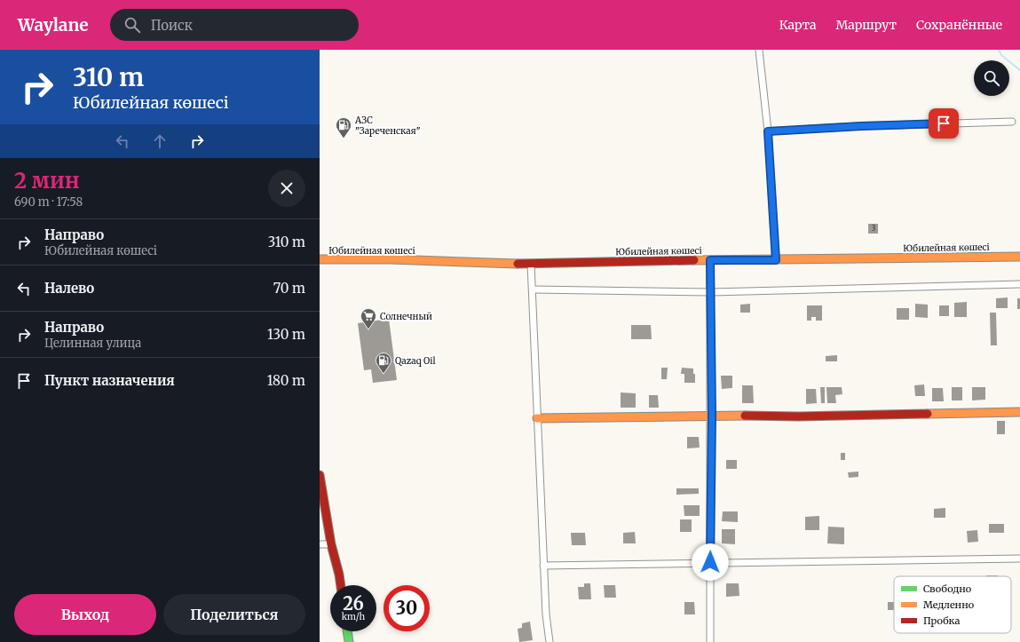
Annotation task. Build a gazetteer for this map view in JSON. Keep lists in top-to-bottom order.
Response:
{
  "streets": {
    "main road": ["Юбилейная көшесі"]
  },
  "places": {
    "fuel station": ["АЗС \"Зареченская\"", "Qazaq Oil"],
    "supermarket": ["Солнечный"]
  },
  "house_numbers": ["3"],
  "legend": ["Свободно", "Медленно", "Пробка"],
  "page": {
    "header": "Waylane",
    "search": "Поиск",
    "nav": ["Карта", "Маршрут", "Сохранённые"],
    "turn": ["310 m", "Юбилейная көшесі"],
    "heading": ["2 мин", "690 m · 17:58"],
    "list": [
      {
        "name": "Направо",
        "note": "Юбилейная көшесі",
        "value": "310 m"
      },
      {
        "name": "Налево",
        "value": "70 m"
      },
      {
        "name": "Направо",
        "note": "Целинная улица",
        "value": "130 m"
      },
      {
        "name": "Пункт назначения",
        "value": "180 m"
      }
    ],
    "speed": "26 km/h",
    "limit": "30",
    "buttons": ["Выход", "Поделиться"]
  }
}
